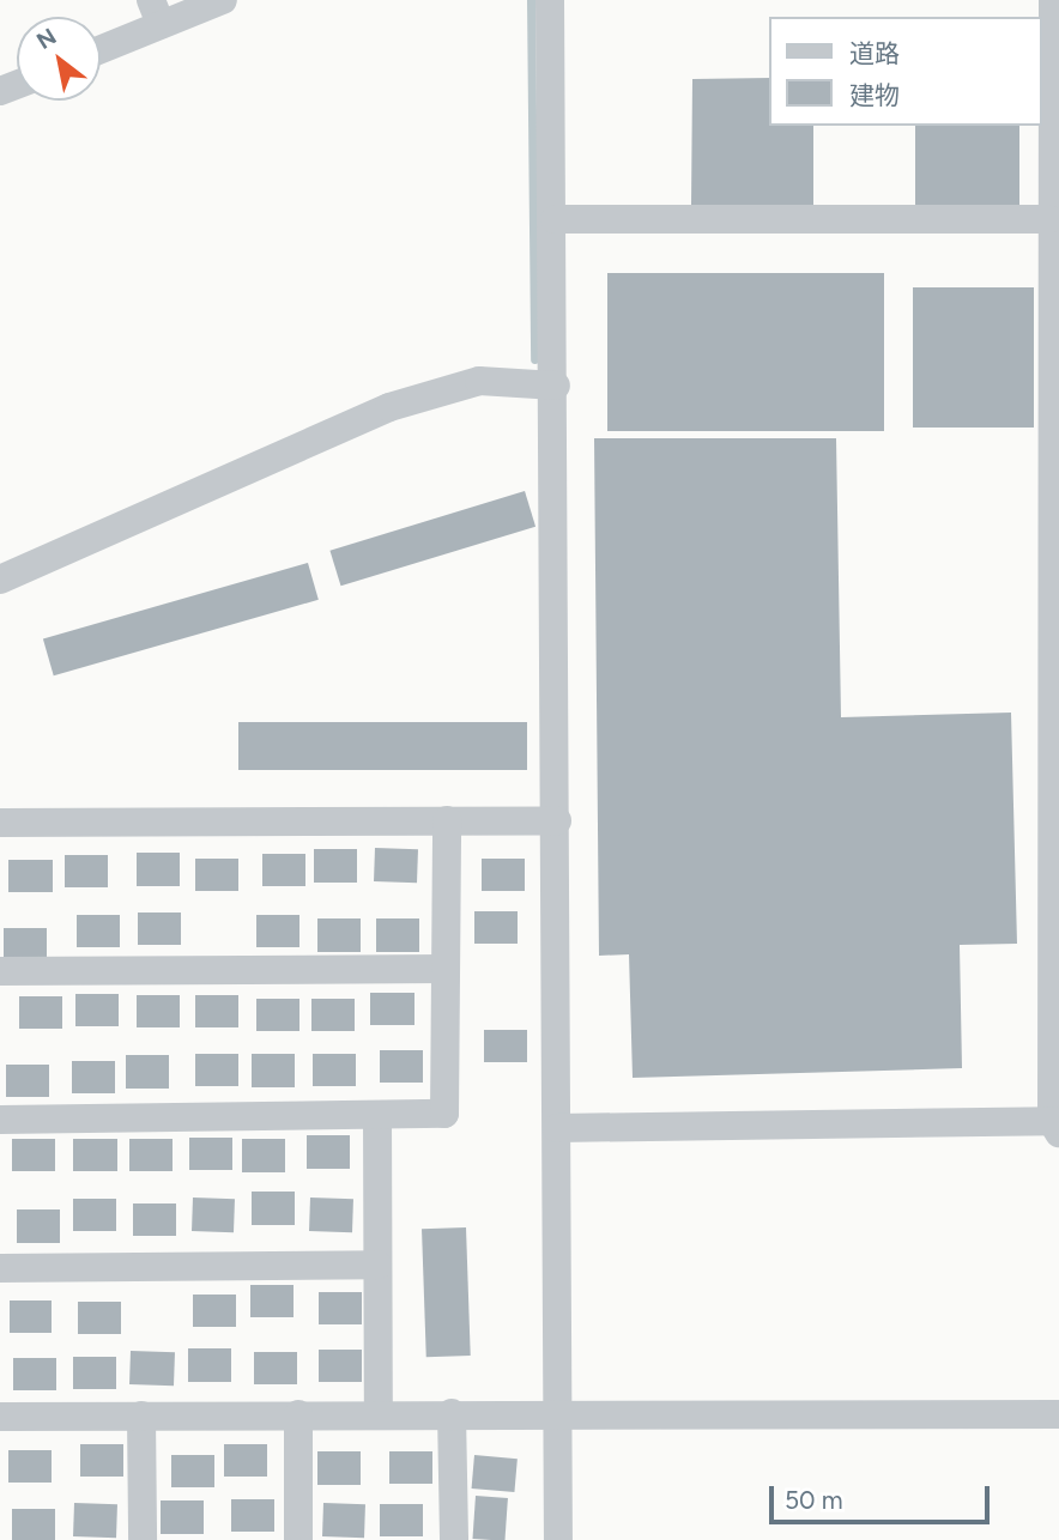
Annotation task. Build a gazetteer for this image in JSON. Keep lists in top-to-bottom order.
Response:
{
  "legend": ["道路", "建物"],
  "scale_bar": "50 m",
  "north": "top left"
}
